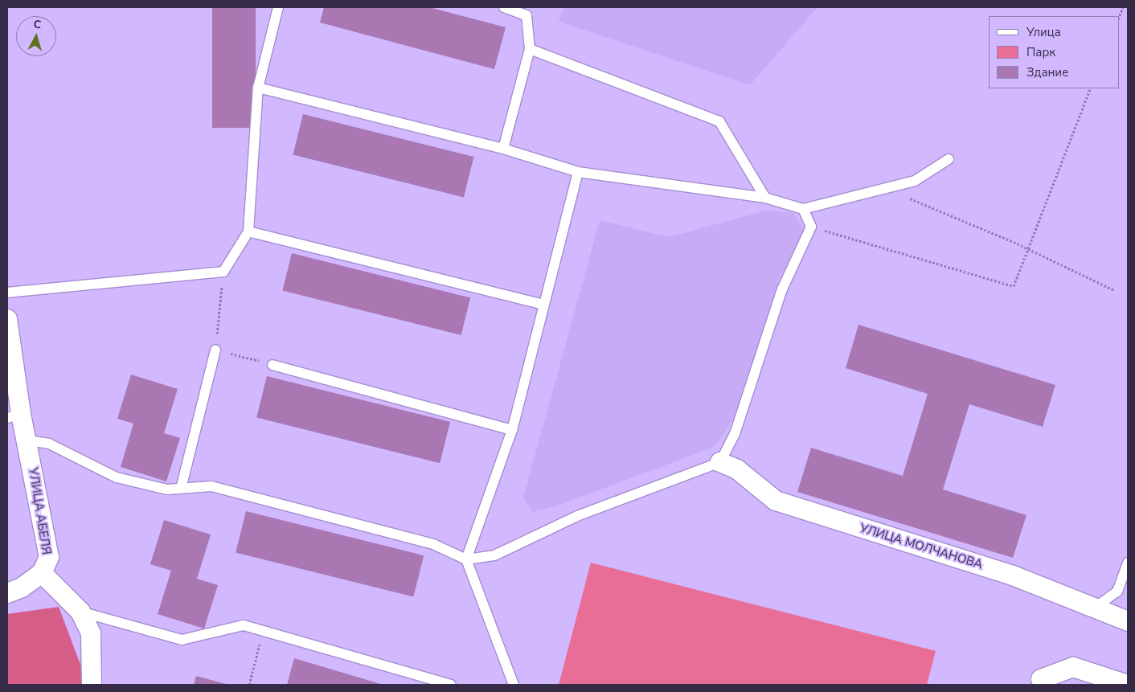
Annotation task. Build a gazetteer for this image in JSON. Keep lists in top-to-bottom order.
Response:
{
  "streets": {
    "street": ["УЛИЦА АБЕЛЯ", "УЛИЦА МОЛЧАНОВА"]
  },
  "legend": ["Улица", "Парк", "Здание"],
  "north": "top"
}
